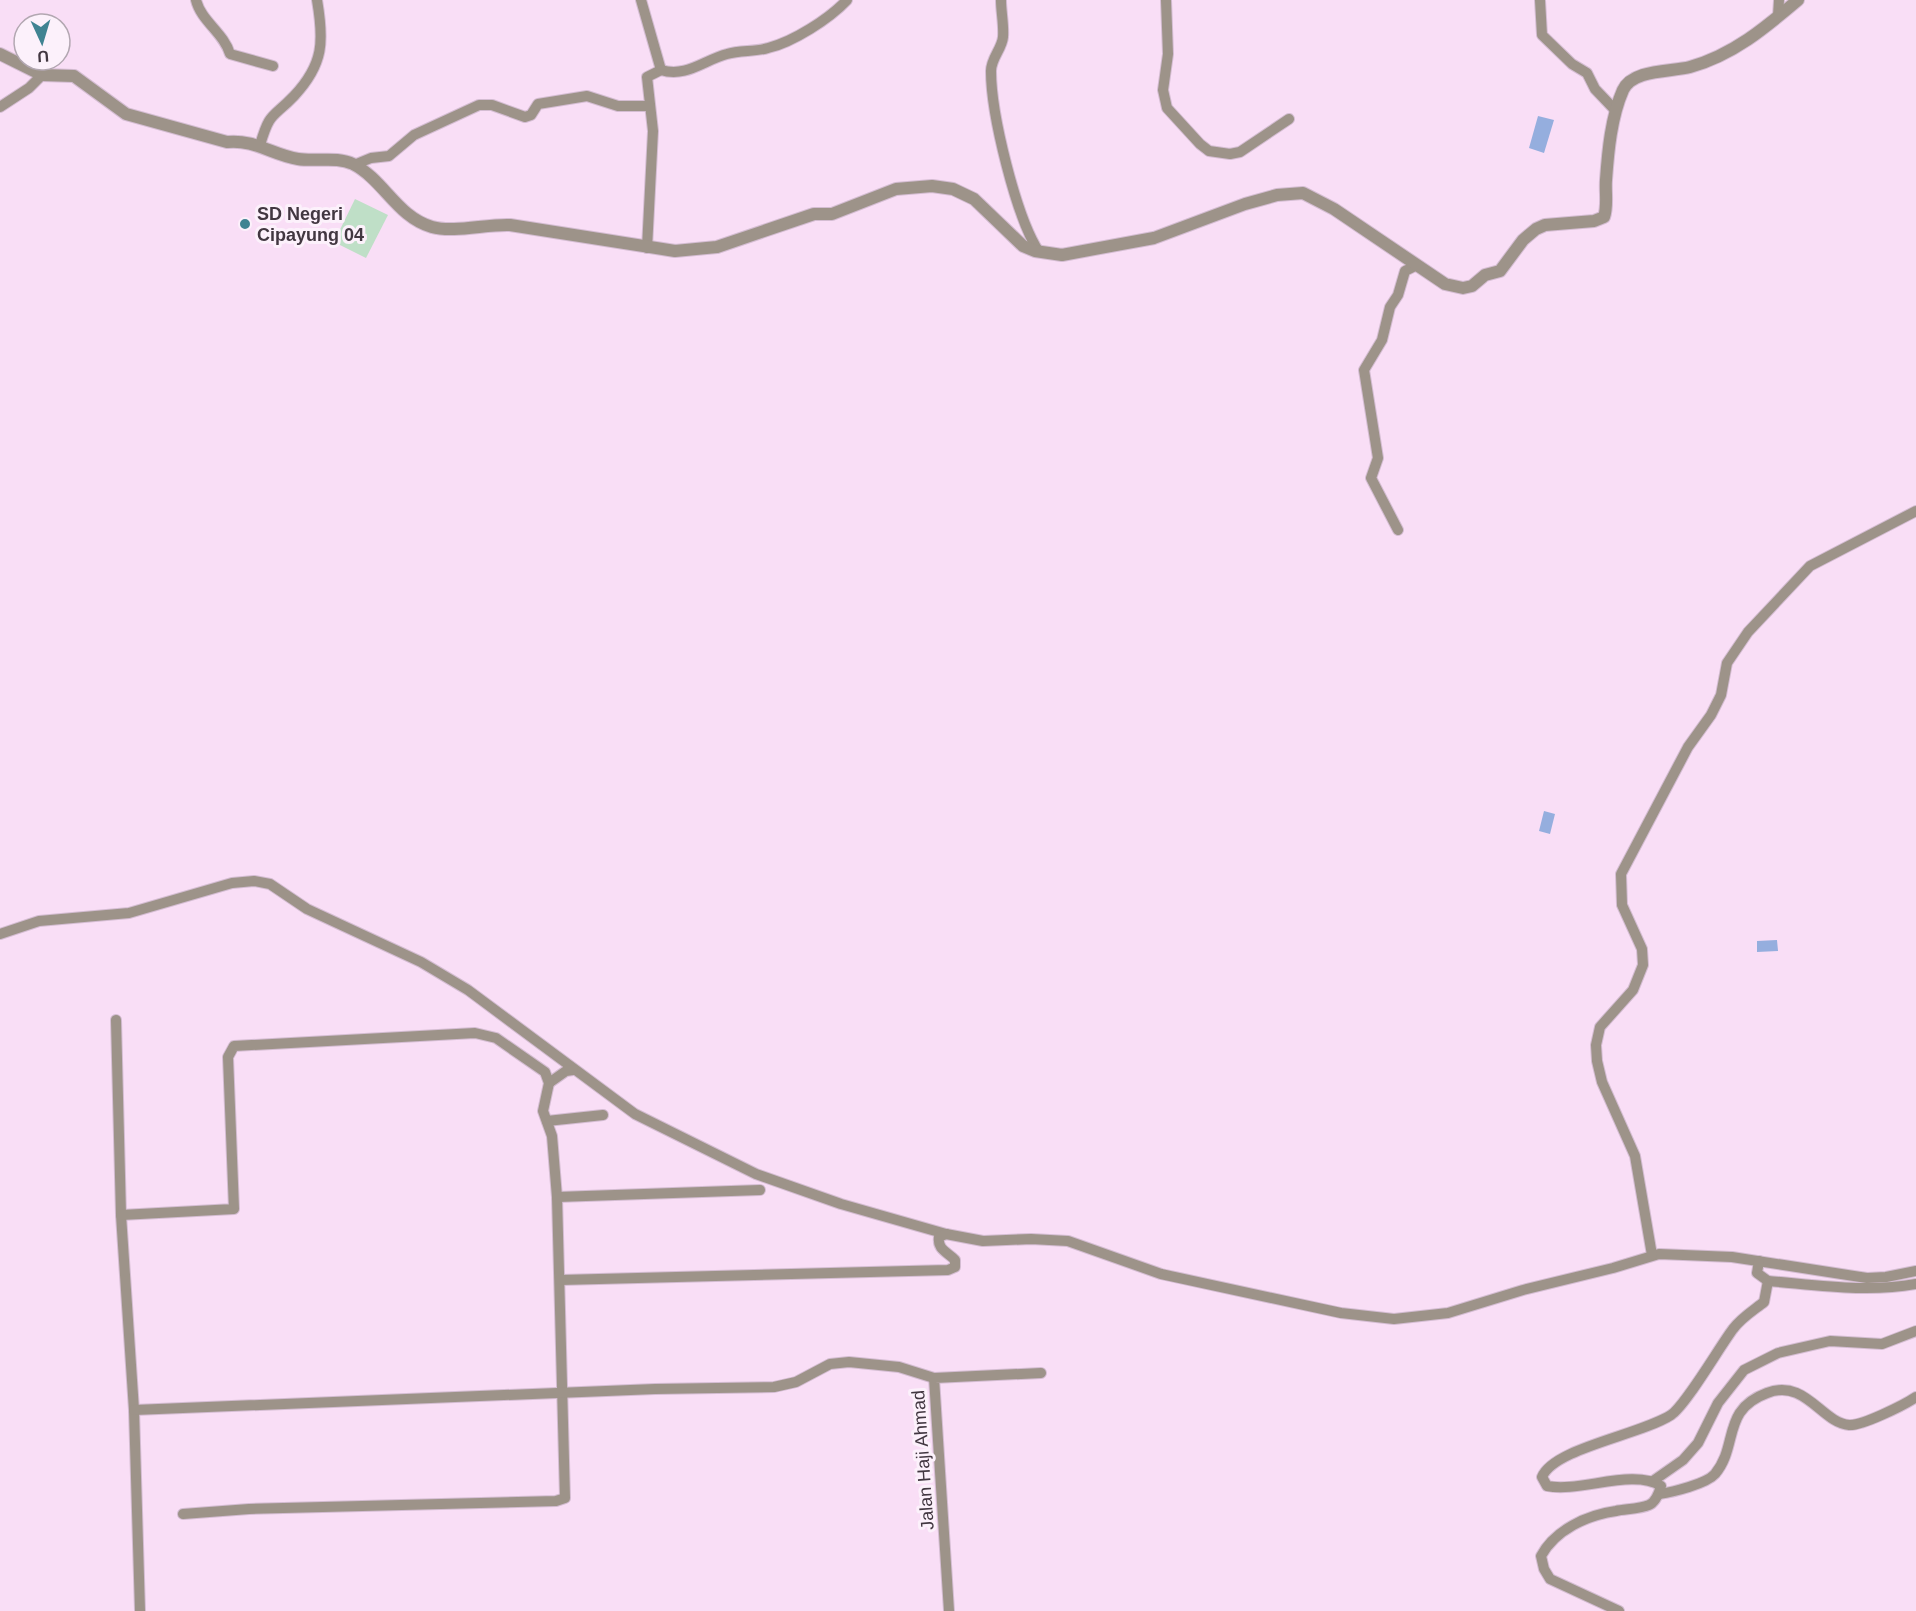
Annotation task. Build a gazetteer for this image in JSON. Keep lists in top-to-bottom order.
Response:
{
  "streets": {
    "street": ["Jalan Haji Ahmad"]
  },
  "places": ["SD Negeri Cipayung 04"],
  "north": "bottom"
}
